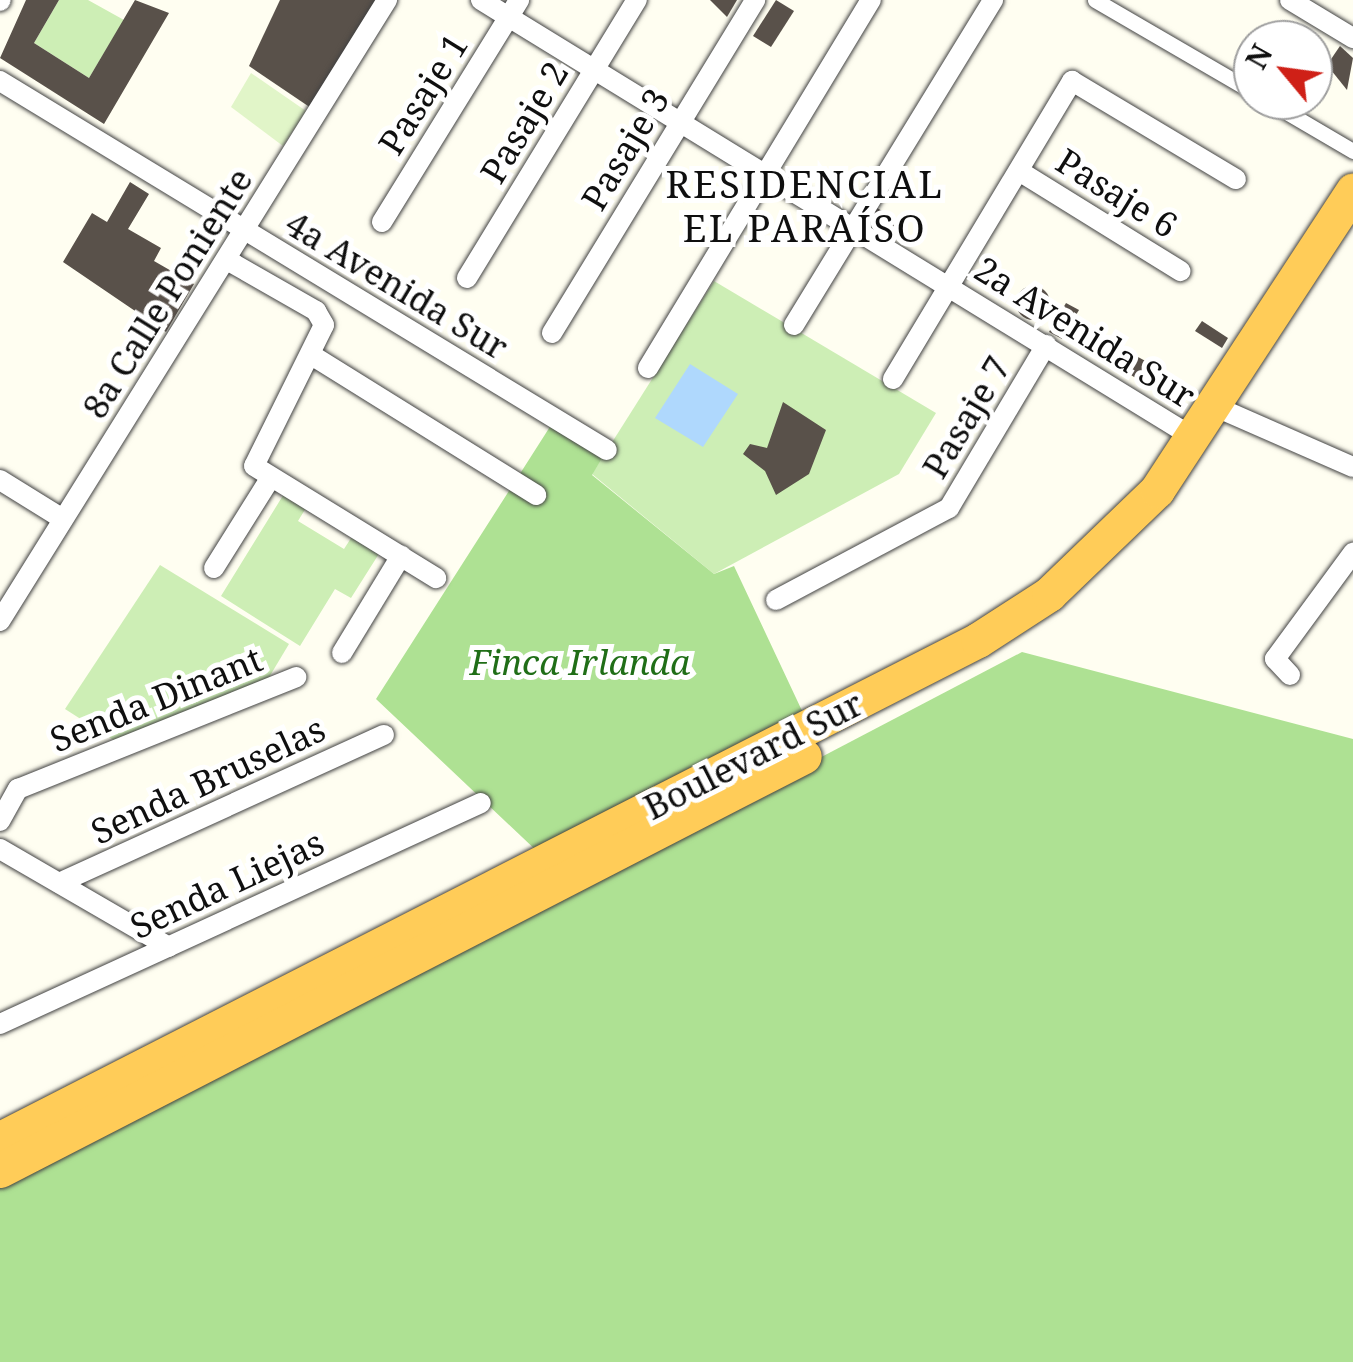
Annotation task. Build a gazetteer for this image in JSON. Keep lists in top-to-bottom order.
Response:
{
  "streets": {
    "highway": ["Boulevard Sur"],
    "street": [
      "Pasaje 1",
      "Pasaje 2",
      "Pasaje 3",
      "Pasaje 6",
      "4a Avenida Sur",
      "8a Calle Poniente",
      "2a Avenida Sur",
      "Pasaje 7",
      "Senda Dinant",
      "Senda Bruselas",
      "Senda Liejas"
    ]
  },
  "crossings": [
    ["Pasaje 1", "2a Avenida Sur"],
    ["Pasaje 2", "2a Avenida Sur"],
    ["Pasaje 3", "2a Avenida Sur"],
    ["Pasaje 6", "2a Avenida Sur"],
    ["4a Avenida Sur", "8a Calle Poniente"],
    ["2a Avenida Sur", "Pasaje 7"],
    ["2a Avenida Sur", "Boulevard Sur"]
  ],
  "districts": ["RESIDENCIAL EL PARAÍSO"],
  "parks": ["Finca Irlanda"],
  "north": "top left"
}
